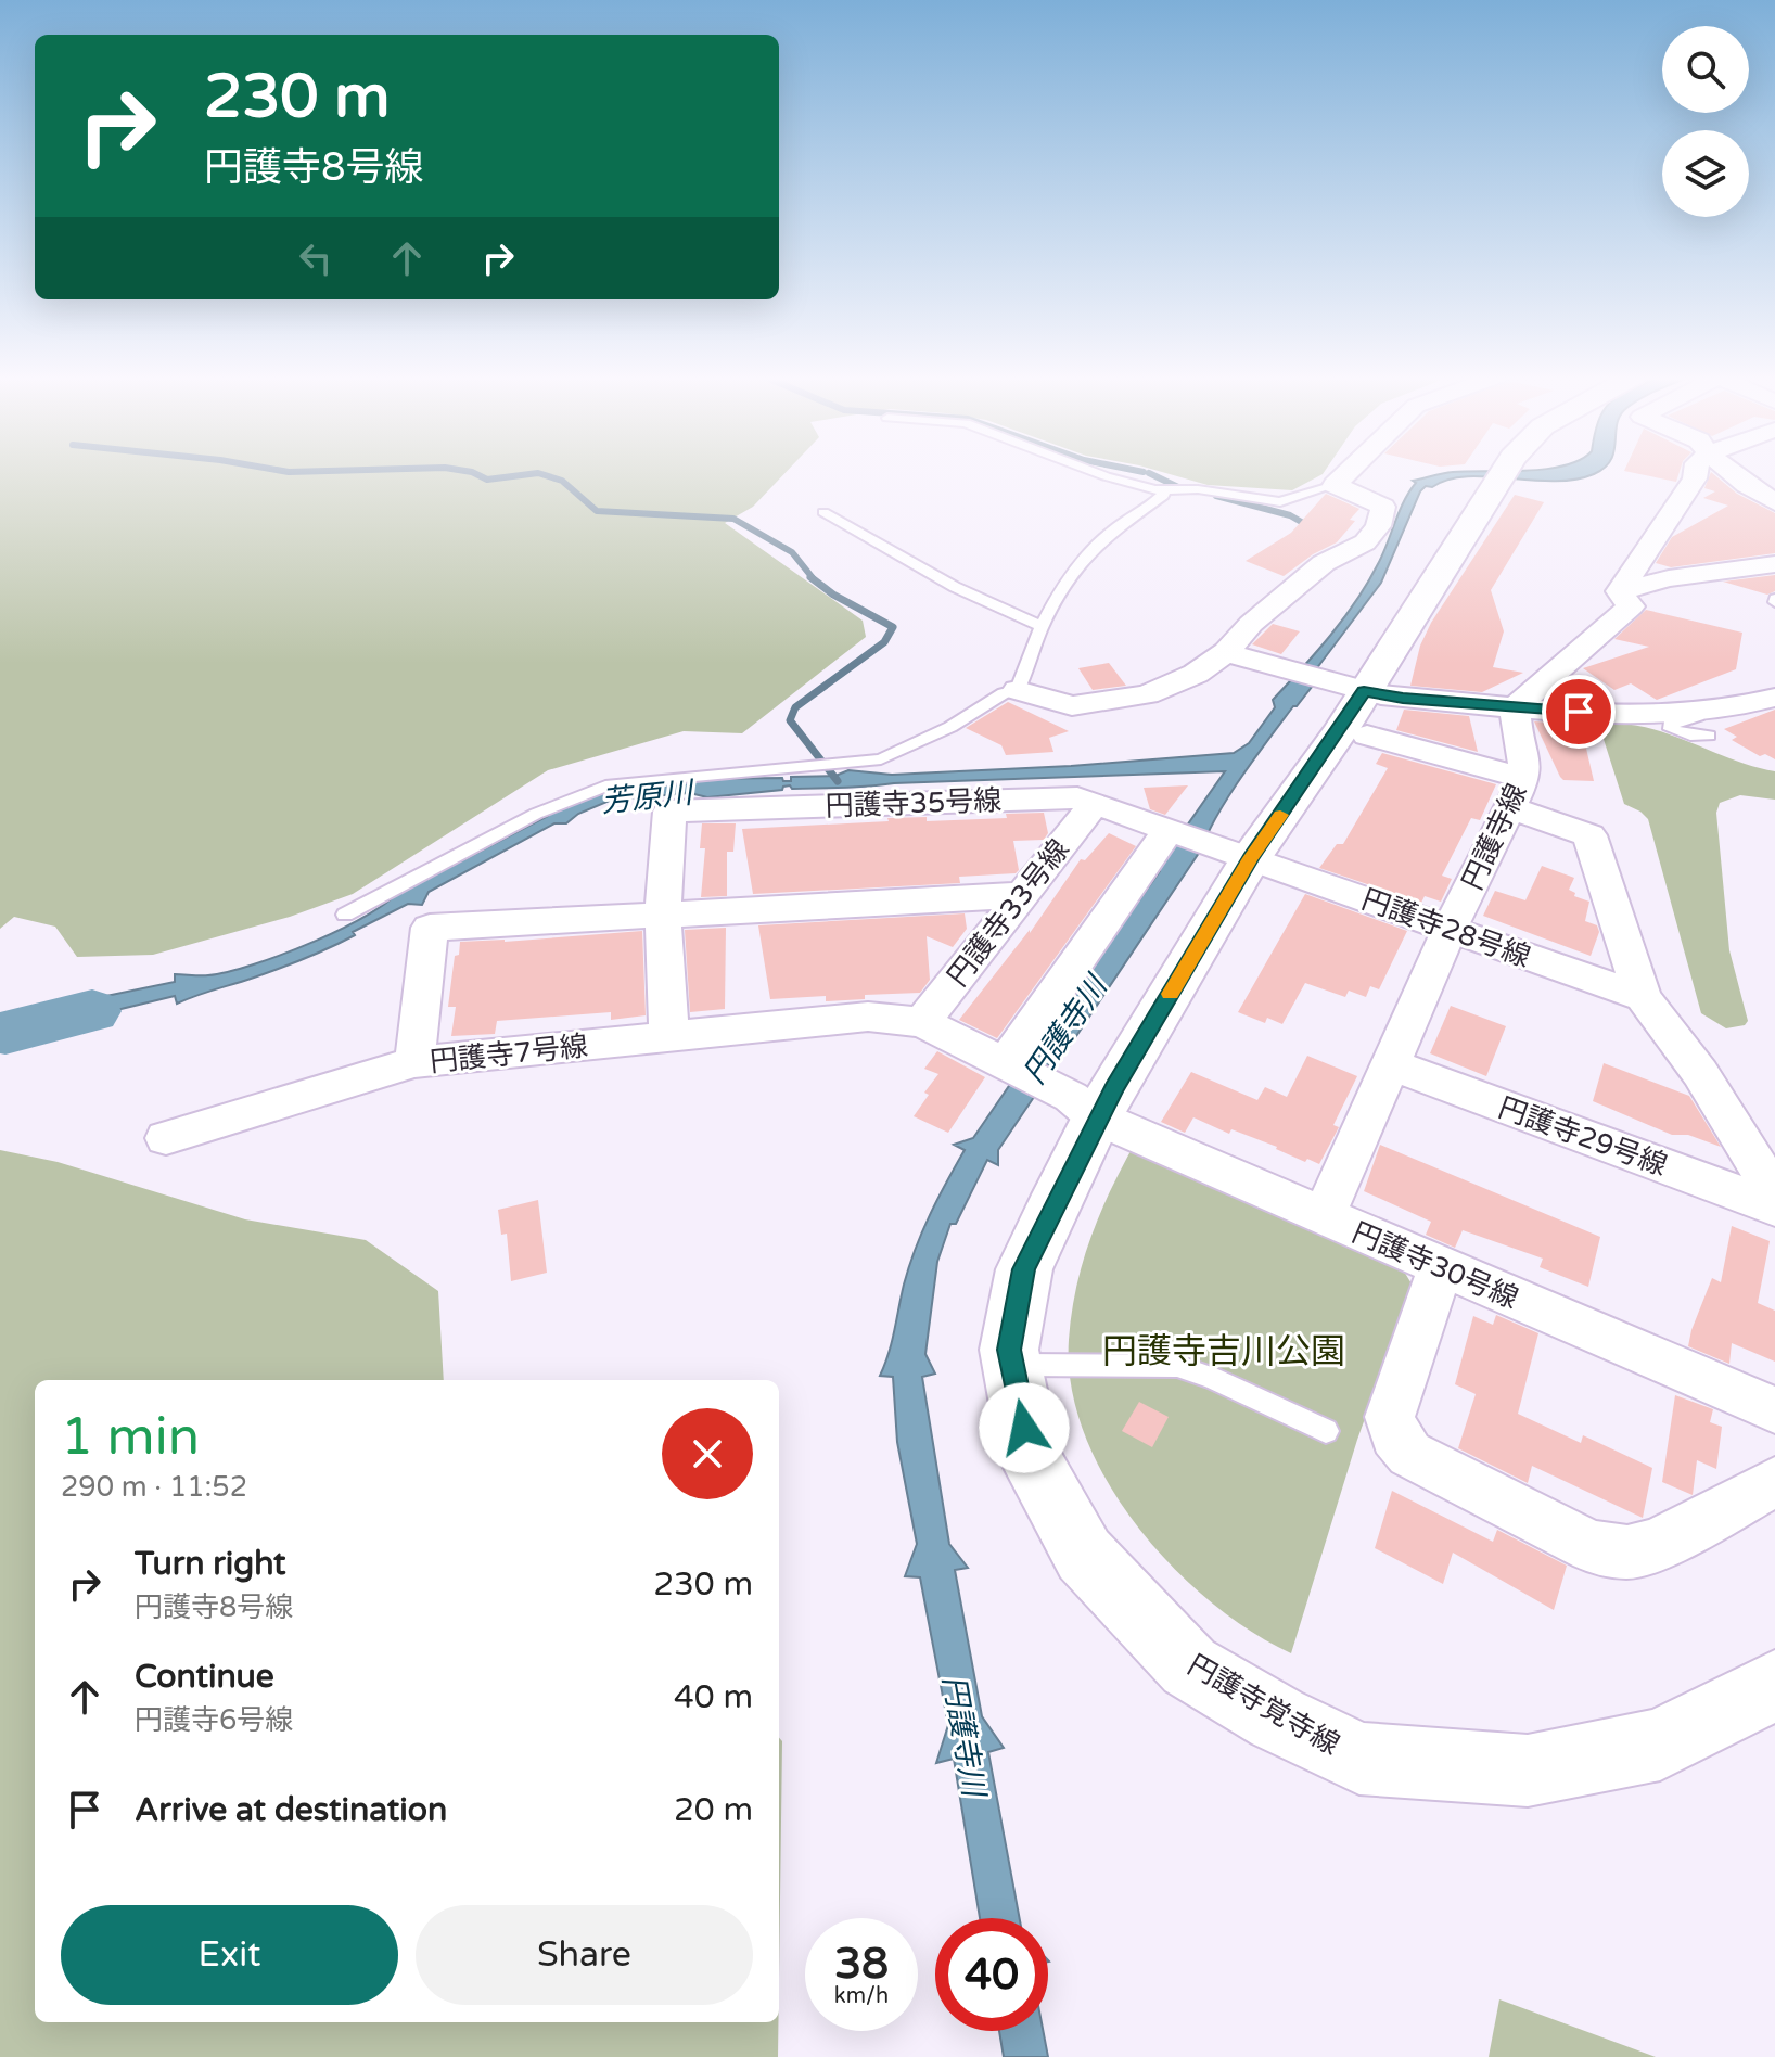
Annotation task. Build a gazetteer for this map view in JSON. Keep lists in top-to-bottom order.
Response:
{
  "streets": {
    "street": [
      "円護寺35号線",
      "円護寺線",
      "円護寺33号線",
      "円護寺28号線",
      "円護寺7号線",
      "円護寺29号線",
      "円護寺30号線",
      "円護寺覚寺線"
    ]
  },
  "crossings": [
    ["円護寺35号線", "円護寺33号線"],
    ["円護寺35号線", "円護寺28号線"],
    ["円護寺35号線", "円護寺7号線"],
    ["円護寺35号線", "円護寺覚寺線"],
    ["円護寺線", "円護寺28号線"],
    ["円護寺線", "円護寺29号線"],
    ["円護寺線", "円護寺30号線"],
    ["円護寺33号線", "円護寺7号線"],
    ["円護寺28号線", "円護寺覚寺線"],
    ["円護寺7号線", "円護寺30号線"],
    ["円護寺7号線", "円護寺覚寺線"],
    ["円護寺30号線", "円護寺覚寺線"]
  ],
  "water": ["芳原川", "円護寺川"],
  "parks": ["円護寺吉川公園"],
  "page": {
    "turn": ["230 m", "円護寺8号線"],
    "heading": ["1 min", "290 m · 11:52"],
    "list": [
      {
        "name": "Turn right",
        "note": "円護寺8号線",
        "value": "230 m"
      },
      {
        "name": "Continue",
        "note": "円護寺6号線",
        "value": "40 m"
      },
      {
        "name": "Arrive at destination",
        "value": "20 m"
      }
    ],
    "buttons": ["Exit", "Share"],
    "speed": "38 km/h",
    "limit": "40"
  }
}
